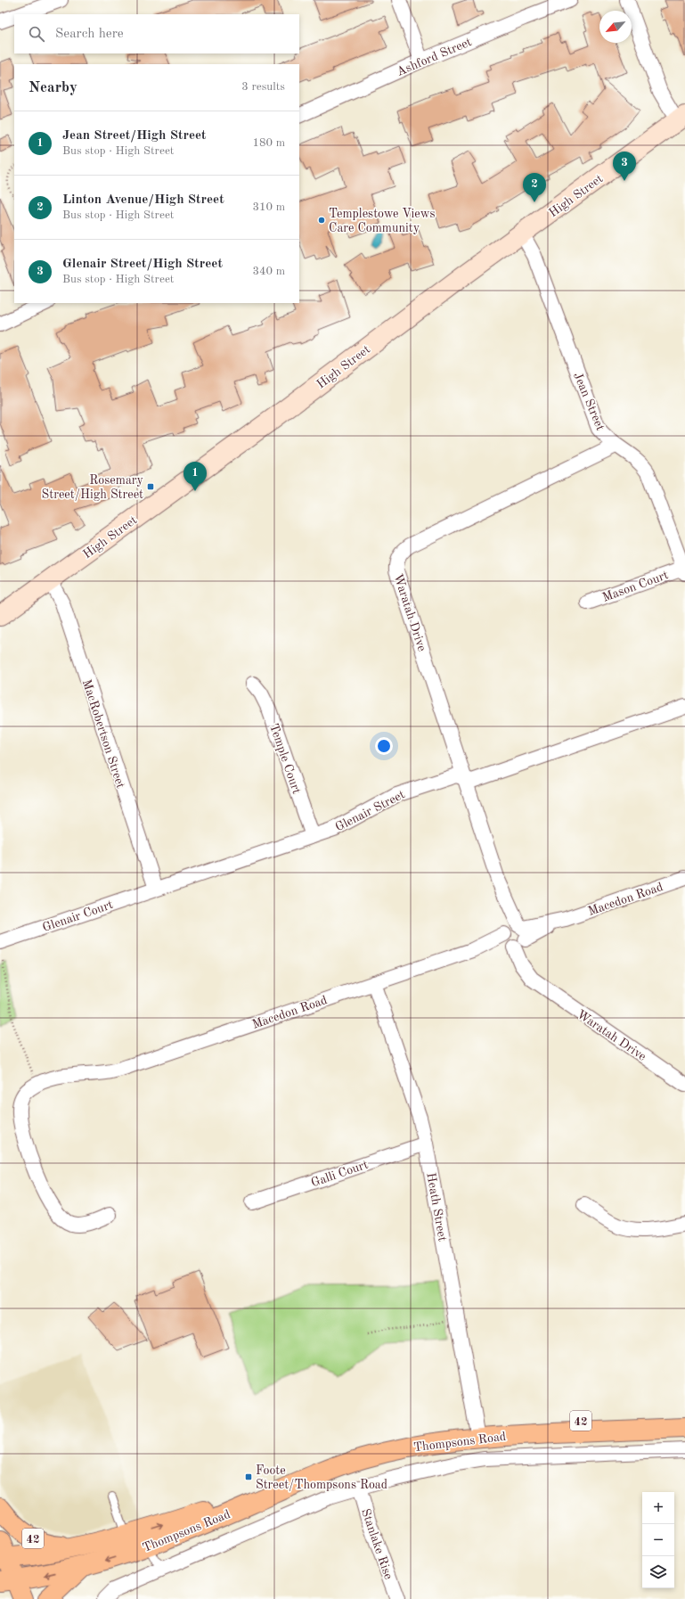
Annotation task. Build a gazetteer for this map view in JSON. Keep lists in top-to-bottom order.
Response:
{
  "streets": {
    "main road": ["High Street", "42", "Thompsons Road"],
    "street": [
      "Ashford Street",
      "Jean Street",
      "Mason Court",
      "Waratah Drive",
      "MacRobertson Street",
      "Temple Court",
      "Glenair Street",
      "Macedon Road",
      "Glenair Court",
      "Galli Court",
      "Heath Street",
      "Stanlake Rise"
    ]
  },
  "crossings": [
    ["High Street", "Jean Street"],
    ["High Street", "MacRobertson Street"],
    ["Jean Street", "Mason Court"],
    ["Jean Street", "Waratah Drive"],
    ["Waratah Drive", "Glenair Street"],
    ["Waratah Drive", "Macedon Road"],
    ["MacRobertson Street", "Glenair Street"],
    ["MacRobertson Street", "Glenair Court"],
    ["Temple Court", "Glenair Street"],
    ["Glenair Street", "Glenair Court"],
    ["Macedon Road", "Heath Street"],
    ["Galli Court", "Heath Street"],
    ["Heath Street", "Thompsons Road"],
    ["42", "Thompsons Road"],
    ["Thompsons Road", "Stanlake Rise"]
  ],
  "places": {
    "other": ["Templestowe Views Care Community"],
    "transit": ["Rosemary Street/High Street", "Foote Street/Thompsons Road"]
  },
  "north": "bottom left",
  "page": {
    "search": "Search here",
    "heading": ["Nearby", "3 results"],
    "list": [
      {
        "mark": "1",
        "name": "Jean Street/High Street",
        "note": "Bus stop · High Street",
        "value": "180 m"
      },
      {
        "mark": "2",
        "name": "Linton Avenue/High Street",
        "note": "Bus stop · High Street",
        "value": "310 m"
      },
      {
        "mark": "3",
        "name": "Glenair Street/High Street",
        "note": "Bus stop · High Street",
        "value": "340 m"
      }
    ],
    "pins": ["3", "2", "1"],
    "map_buttons": ["+", "−"]
  }
}
